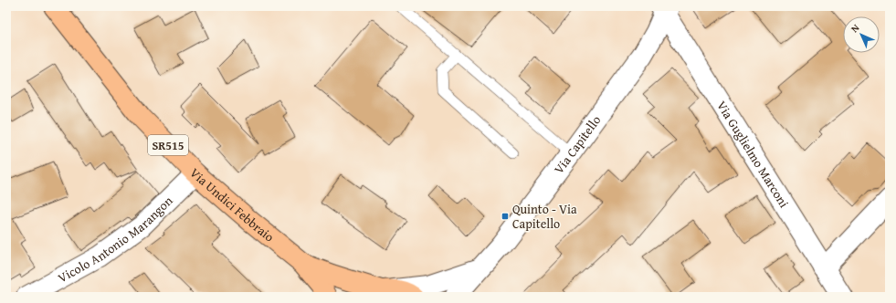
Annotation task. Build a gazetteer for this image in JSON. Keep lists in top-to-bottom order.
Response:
{
  "streets": {
    "main road": ["SR515", "Via Undici Febbraio"],
    "street": ["Via Capitello", "Via Guglielmo Marconi", "Vicolo Antonio Marangon"]
  },
  "crossings": [
    ["Via Capitello", "Via Guglielmo Marconi"],
    ["Via Capitello", "Via Undici Febbraio"],
    ["Via Undici Febbraio", "Vicolo Antonio Marangon"]
  ],
  "places": {
    "transit": ["Quinto - Via Capitello"]
  },
  "north": "top left"
}
